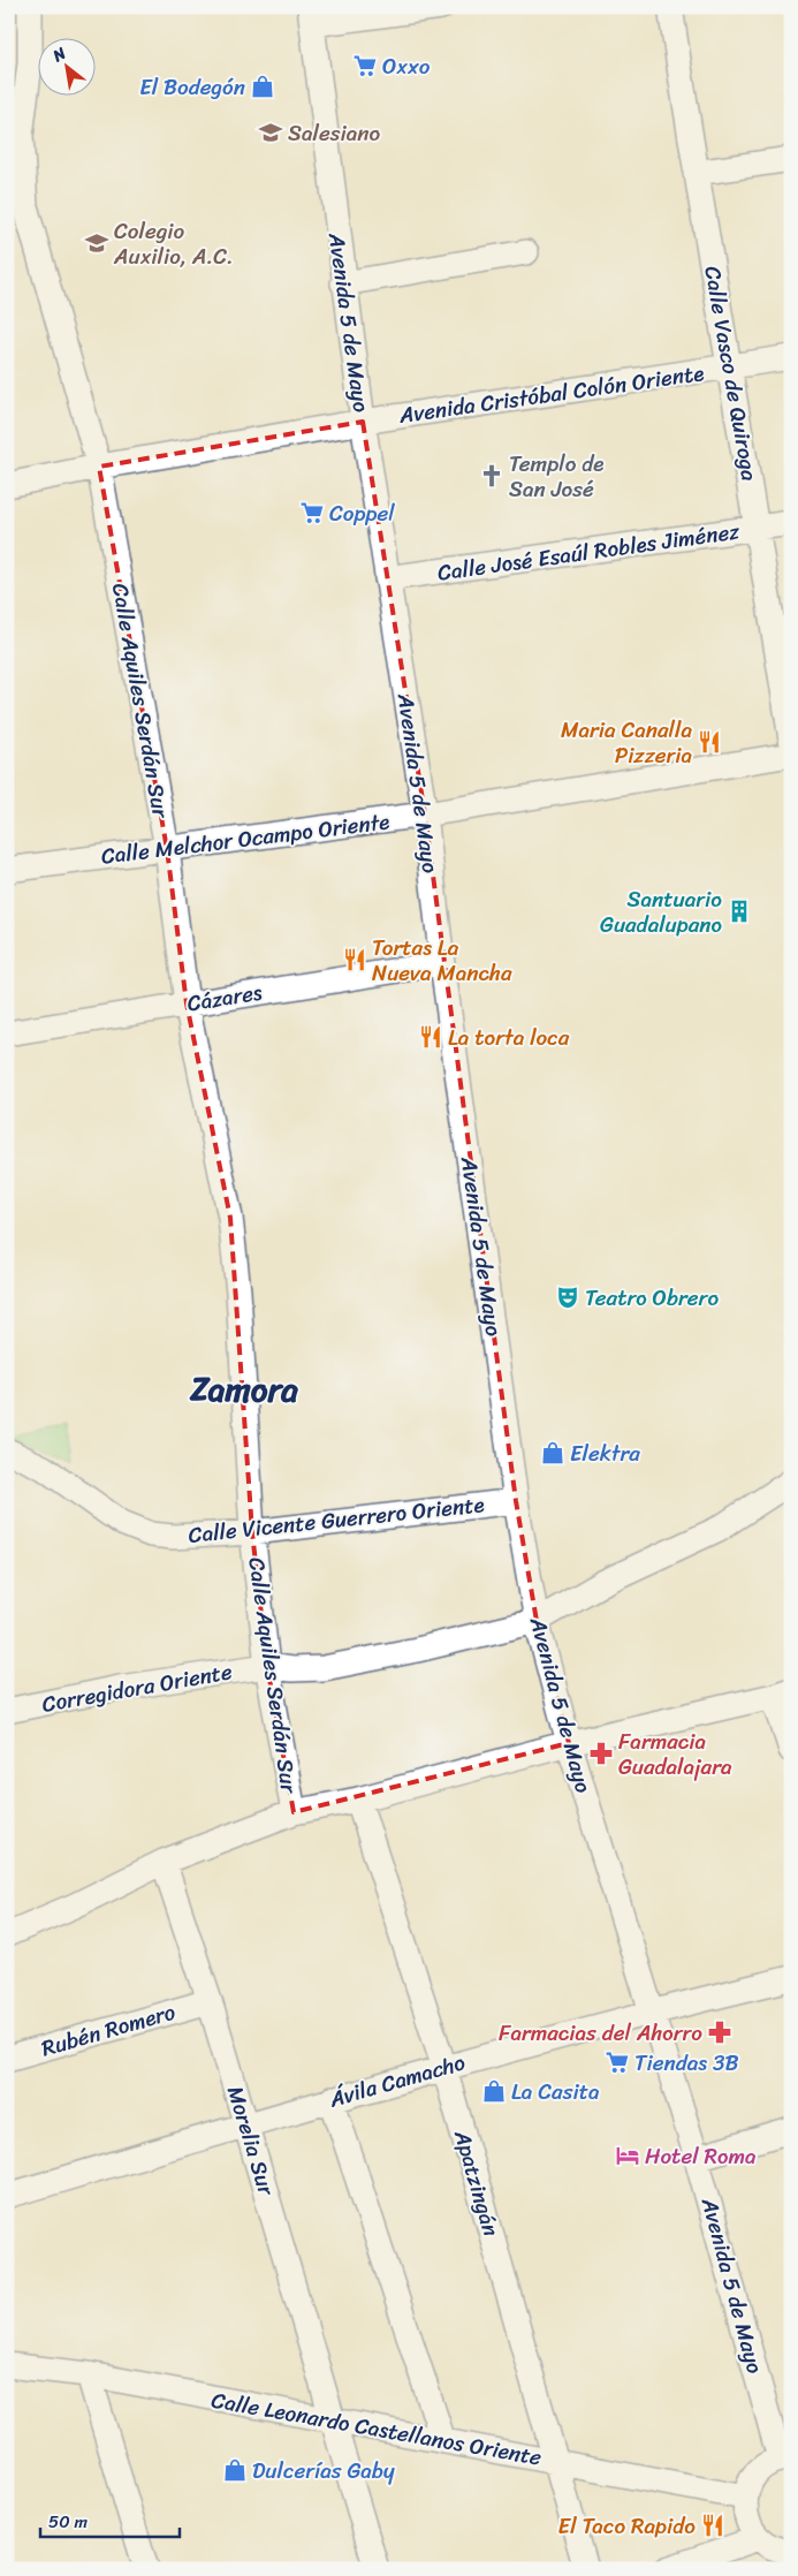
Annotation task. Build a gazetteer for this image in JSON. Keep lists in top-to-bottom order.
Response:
{
  "streets": {
    "street": [
      "Avenida 5 de Mayo",
      "Calle Vasco de Quiroga",
      "Avenida Cristóbal Colón Oriente",
      "Calle José Esaúl Robles Jiménez",
      "Calle Aquiles Serdán Sur",
      "Calle Melchor Ocampo Oriente",
      "Cázares",
      "Calle Vicente Guerrero Oriente",
      "Corregidora Oriente",
      "Rubén Romero",
      "Ávila Camacho",
      "Morelia Sur",
      "Apatzingán",
      "Calle Leonardo Castellanos Oriente"
    ]
  },
  "crossings": [
    ["Avenida 5 de Mayo", "Avenida Cristóbal Colón Oriente"],
    ["Avenida 5 de Mayo", "Calle José Esaúl Robles Jiménez"],
    ["Avenida 5 de Mayo", "Calle Melchor Ocampo Oriente"],
    ["Avenida 5 de Mayo", "Cázares"],
    ["Avenida 5 de Mayo", "Calle Vicente Guerrero Oriente"],
    ["Avenida 5 de Mayo", "Corregidora Oriente"],
    ["Avenida 5 de Mayo", "Ávila Camacho"],
    ["Calle Vasco de Quiroga", "Avenida Cristóbal Colón Oriente"],
    ["Calle Vasco de Quiroga", "Calle José Esaúl Robles Jiménez"],
    ["Avenida Cristóbal Colón Oriente", "Calle Aquiles Serdán Sur"],
    ["Calle Aquiles Serdán Sur", "Calle Melchor Ocampo Oriente"],
    ["Calle Aquiles Serdán Sur", "Cázares"],
    ["Calle Aquiles Serdán Sur", "Calle Vicente Guerrero Oriente"],
    ["Calle Aquiles Serdán Sur", "Corregidora Oriente"],
    ["Rubén Romero", "Morelia Sur"],
    ["Ávila Camacho", "Morelia Sur"],
    ["Ávila Camacho", "Apatzingán"],
    ["Morelia Sur", "Calle Leonardo Castellanos Oriente"],
    ["Apatzingán", "Calle Leonardo Castellanos Oriente"]
  ],
  "districts": ["Zamora"],
  "places": {
    "supermarket": ["Oxxo", "Coppel", "Tiendas 3B"],
    "shop": [
      "El Bodegón",
      "Elektra",
      "La Casita",
      "Dulcerías Gaby"
    ],
    "school or university": ["Salesiano", "Colegio Auxilio, A.C."],
    "church": ["Templo de San José"],
    "restaurant": [
      "Maria Canalla Pizzeria",
      "Tortas La Nueva Mancha",
      "La torta loca",
      "El Taco Rapido"
    ],
    "building": ["Santuario Guadalupano"],
    "theatre": ["Teatro Obrero"],
    "pharmacy": ["Farmacia Guadalajara", "Farmacias del Ahorro"],
    "hotel": ["Hotel Roma"]
  },
  "scale_bar": "50 m",
  "north": "top left"
}
